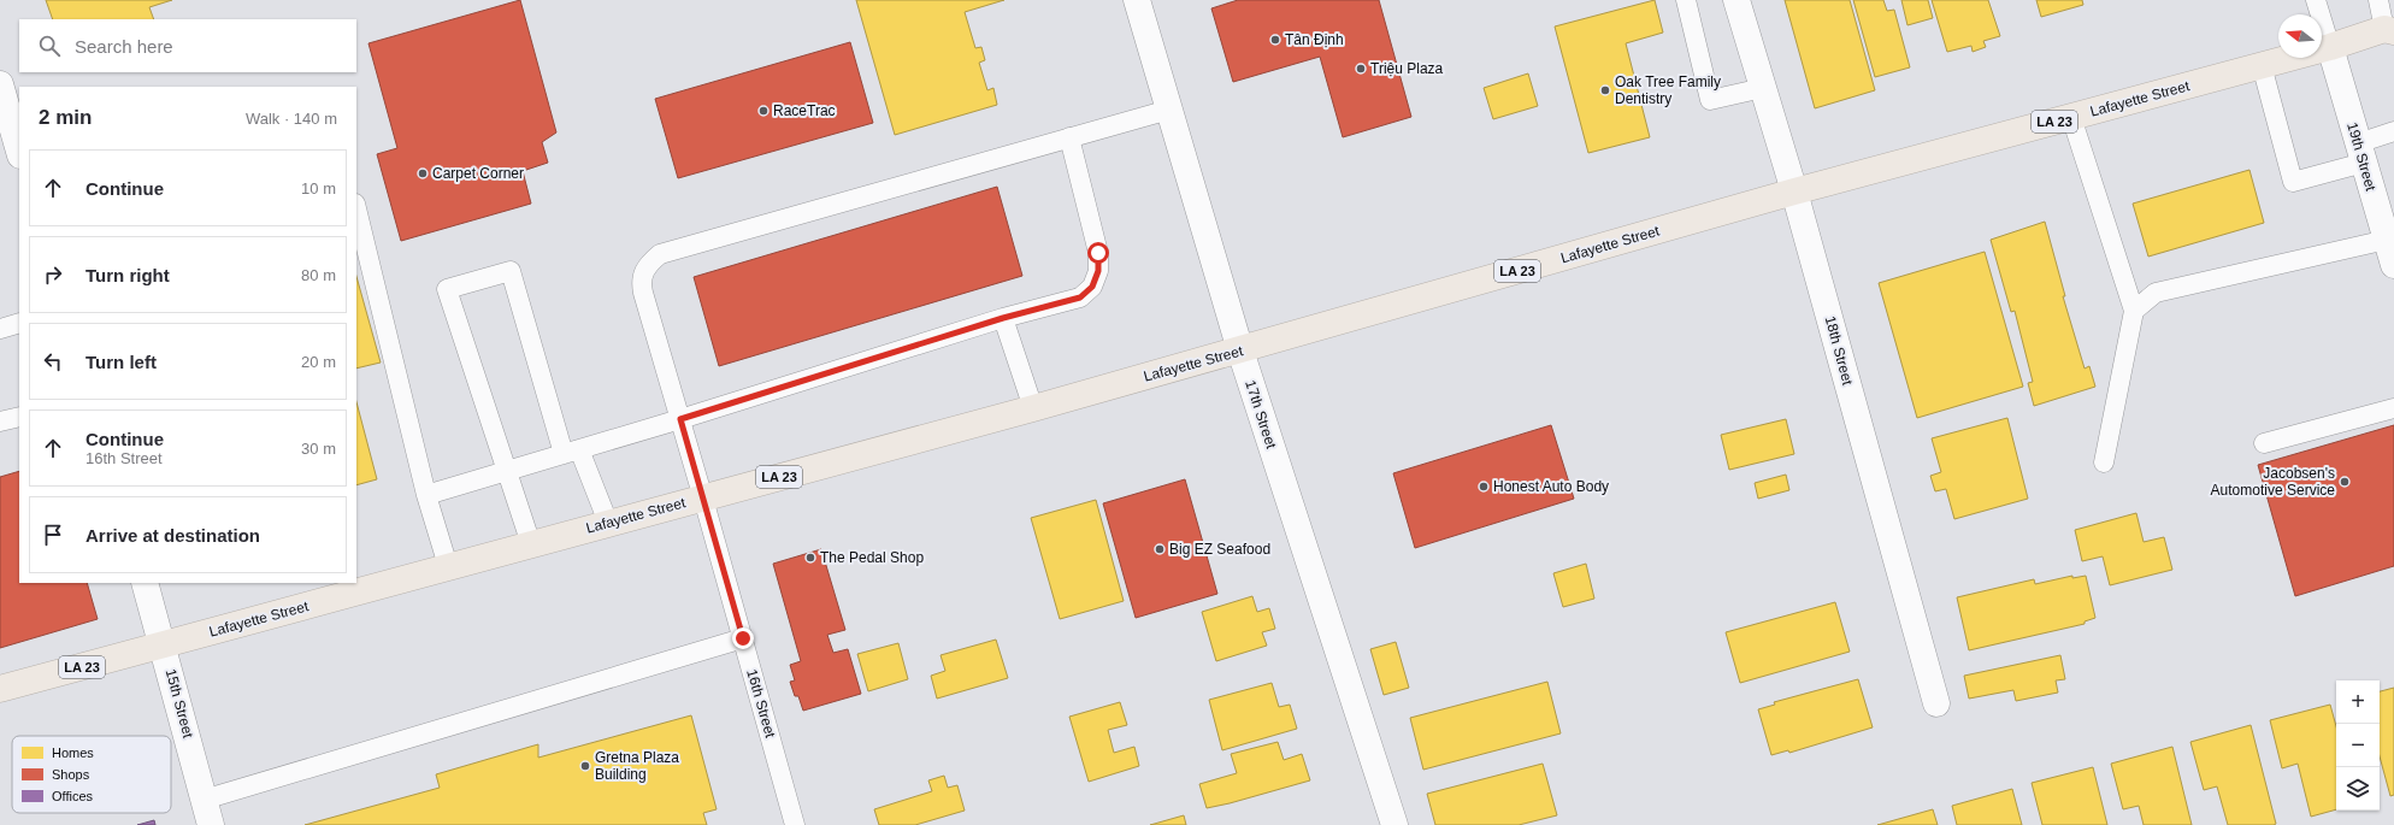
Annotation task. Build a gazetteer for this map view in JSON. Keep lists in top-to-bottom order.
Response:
{
  "streets": {
    "highway": ["Lafayette Street", "LA 23"],
    "street": [
      "19th Street",
      "18th Street",
      "17th Street",
      "15th Street"
    ],
    "lane": ["16th Street"]
  },
  "crossings": [
    ["Lafayette Street", "19th Street"],
    ["Lafayette Street", "18th Street"],
    ["Lafayette Street", "17th Street"],
    ["Lafayette Street", "15th Street"],
    ["Lafayette Street", "16th Street"],
    ["17th Street", "16th Street"]
  ],
  "places": [
    "Tân Định",
    "Triệu Plaza",
    "Oak Tree Family Dentistry",
    "RaceTrac",
    "Carpet Corner",
    "Jacobsen's Automotive Service",
    "Honest Auto Body",
    "Big EZ Seafood",
    "The Pedal Shop",
    "Gretna Plaza Building"
  ],
  "legend": ["Homes", "Shops", "Offices"],
  "north": "left",
  "page": {
    "search": "Search here",
    "heading": ["2 min", "Walk · 140 m"],
    "list": [
      ["Continue", "10 m"],
      ["Turn right", "80 m"],
      ["Turn left", "20 m"],
      ["Continue", "16th Street", "30 m"],
      "Arrive at destination"
    ],
    "map_buttons": ["+", "−"]
  }
}
